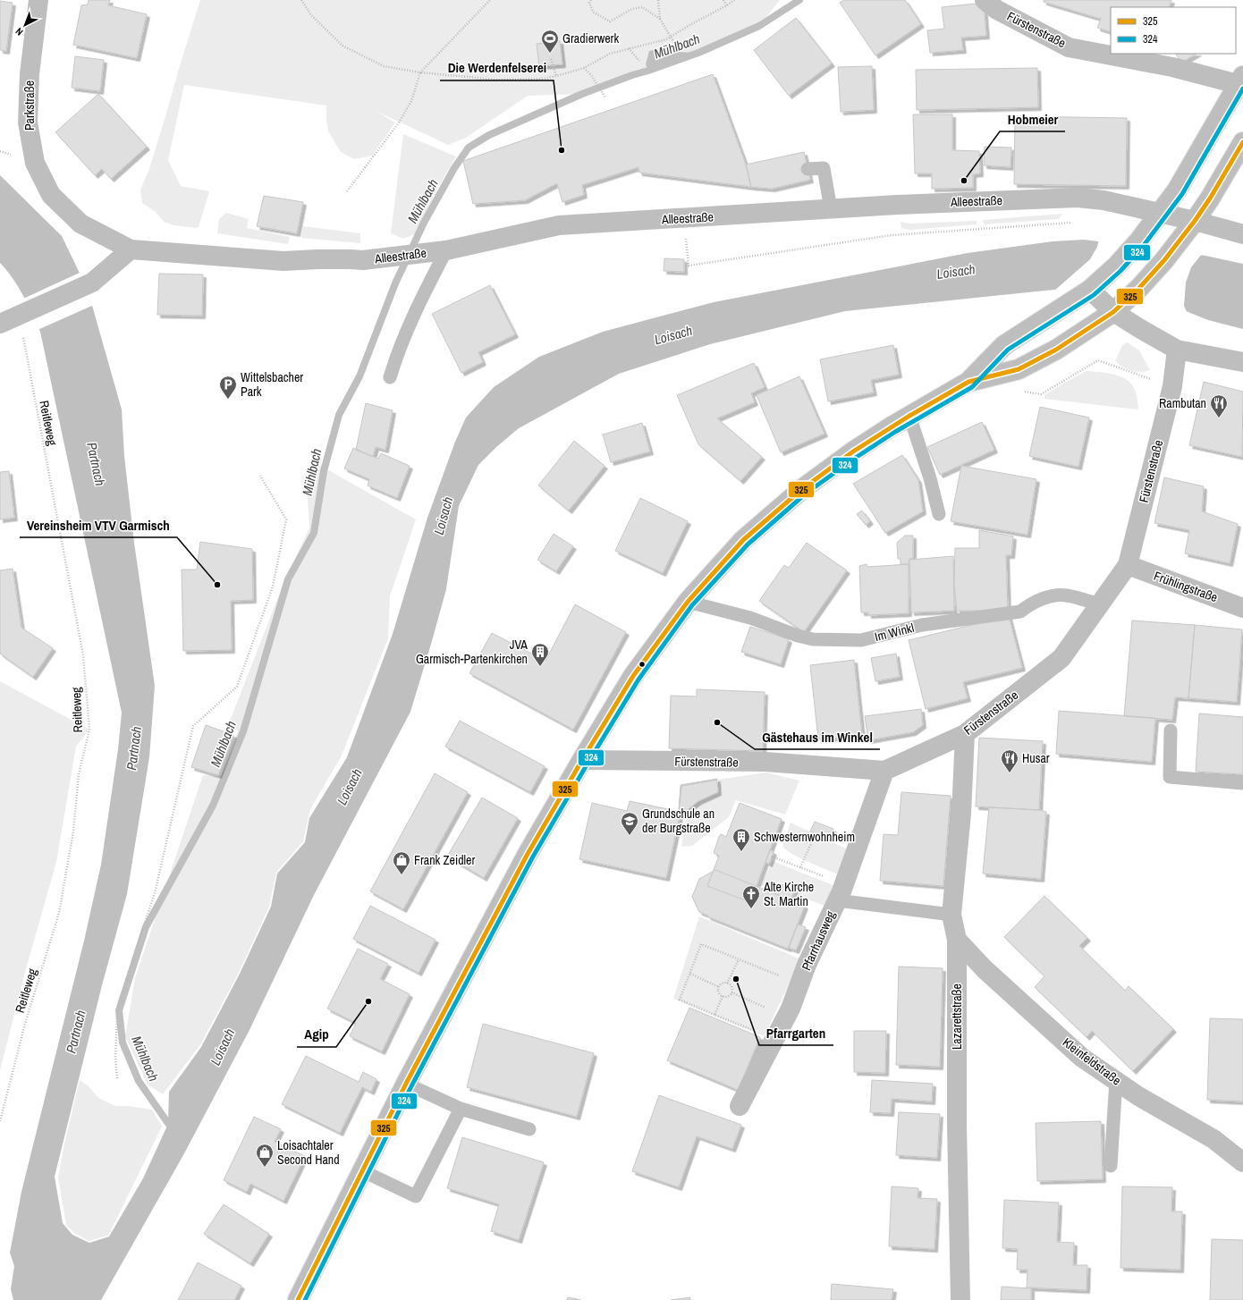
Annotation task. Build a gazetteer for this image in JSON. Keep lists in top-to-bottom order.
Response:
{
  "streets": {
    "street": [
      "Fürstenstraße",
      "Parkstraße",
      "Alleestraße",
      "Frühlingstraße",
      "Pfarrhausweg",
      "Lazarettstraße",
      "Kleinfeldstraße"
    ],
    "lane": ["Im Winkl"],
    "path": ["Reitleweg"]
  },
  "crossings": [
    ["Fürstenstraße", "Alleestraße"],
    ["Fürstenstraße", "Frühlingstraße"],
    ["Fürstenstraße", "Im Winkl"],
    ["Fürstenstraße", "Pfarrhausweg"],
    ["Fürstenstraße", "Lazarettstraße"],
    ["Parkstraße", "Alleestraße"],
    ["Lazarettstraße", "Kleinfeldstraße"]
  ],
  "water": ["Mühlbach", "Loisach", "Partnach"],
  "places": {
    "sports": ["Gradierwerk"],
    "other": [
      "Die Werdenfelserei",
      "Hobmeier",
      "Vereinsheim VTV Garmisch",
      "Gästehaus im Winkel",
      "Pfarrgarten",
      "Agip"
    ],
    "parking": ["Wittelsbacher Park"],
    "restaurant": ["Rambutan", "Husar"],
    "building": ["JVA Garmisch-Partenkirchen", "Schwesternwohnheim"],
    "school or university": ["Grundschule an der Burgstraße"],
    "shop": ["Frank Zeidler", "Loisachtaler Second Hand"],
    "church": ["Alte Kirche St. Martin"]
  },
  "lines": ["transit line 324", "transit line 325"],
  "legend": ["325", "324"],
  "north": "bottom left"
}
